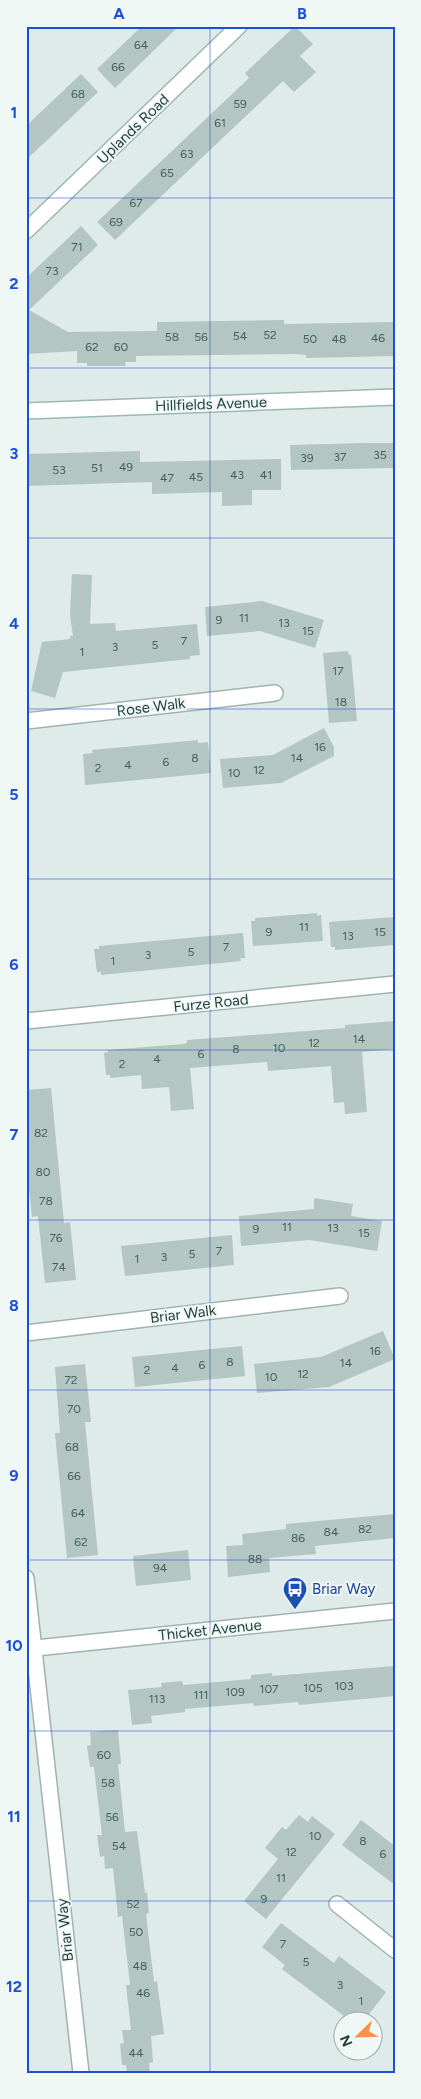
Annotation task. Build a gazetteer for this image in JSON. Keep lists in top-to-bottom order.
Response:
{
  "streets": {
    "street": [
      "Uplands Road",
      "Hillfields Avenue",
      "Rose Walk",
      "Furze Road",
      "Briar Walk",
      "Thicket Avenue",
      "Briar Way"
    ]
  },
  "crossings": [
    ["Thicket Avenue", "Briar Way"]
  ],
  "places": {
    "bus stop": ["Briar Way"]
  },
  "house_numbers": [
    "64",
    "66",
    "68",
    "59",
    "61",
    "63",
    "65",
    "67",
    "69",
    "71",
    "73",
    "52",
    "54",
    "58",
    "56",
    "46",
    "50",
    "48",
    "62",
    "60",
    "35",
    "37",
    "39",
    "49",
    "51",
    "53",
    "43",
    "41",
    "45",
    "47",
    "11",
    "9",
    "13",
    "15",
    "7",
    "5",
    "3",
    "1",
    "17",
    "18",
    "16",
    "8",
    "14",
    "6",
    "4",
    "2",
    "12",
    "10",
    "11",
    "9",
    "15",
    "13",
    "7",
    "5",
    "3",
    "1",
    "14",
    "12",
    "10",
    "8",
    "6",
    "4",
    "2",
    "82",
    "80",
    "78",
    "11",
    "13",
    "9",
    "15",
    "76",
    "7",
    "5",
    "3",
    "1",
    "74",
    "16",
    "8",
    "14",
    "6",
    "4",
    "2",
    "12",
    "10",
    "72",
    "70",
    "68",
    "66",
    "64",
    "82",
    "84",
    "86",
    "62",
    "88",
    "94",
    "103",
    "105",
    "107",
    "109",
    "111",
    "113",
    "60",
    "58",
    "56",
    "10",
    "8",
    "54",
    "12",
    "6",
    "11",
    "9",
    "52",
    "50",
    "7",
    "5",
    "48",
    "3",
    "46",
    "1",
    "44"
  ],
  "north": "bottom left",
  "grid": {
    "columns": ["A", "B"],
    "rows": [
      "1",
      "2",
      "3",
      "4",
      "5",
      "6",
      "7",
      "8",
      "9",
      "10",
      "11",
      "12"
    ]
  }
}
